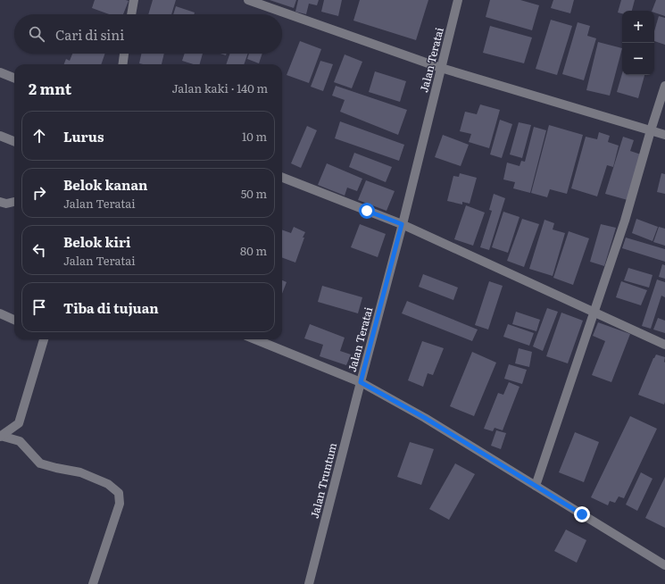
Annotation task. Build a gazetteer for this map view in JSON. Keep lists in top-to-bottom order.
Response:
{
  "streets": {
    "street": ["Jalan Teratai", "Jalan Truntum"]
  },
  "crossings": [
    ["Jalan Teratai", "Jalan Truntum"]
  ],
  "page": {
    "map_buttons": ["+", "−"],
    "search": "Cari di sini",
    "heading": ["2 mnt", "Jalan kaki · 140 m"],
    "list": [
      ["Lurus", "10 m"],
      ["Belok kanan", "Jalan Teratai", "50 m"],
      ["Belok kiri", "Jalan Teratai", "80 m"],
      "Tiba di tujuan"
    ]
  }
}
